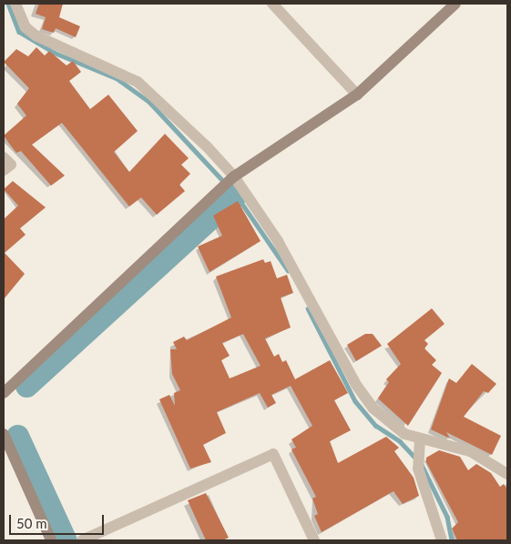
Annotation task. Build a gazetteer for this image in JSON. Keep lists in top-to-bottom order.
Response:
{
  "scale_bar": "50 m"
}
